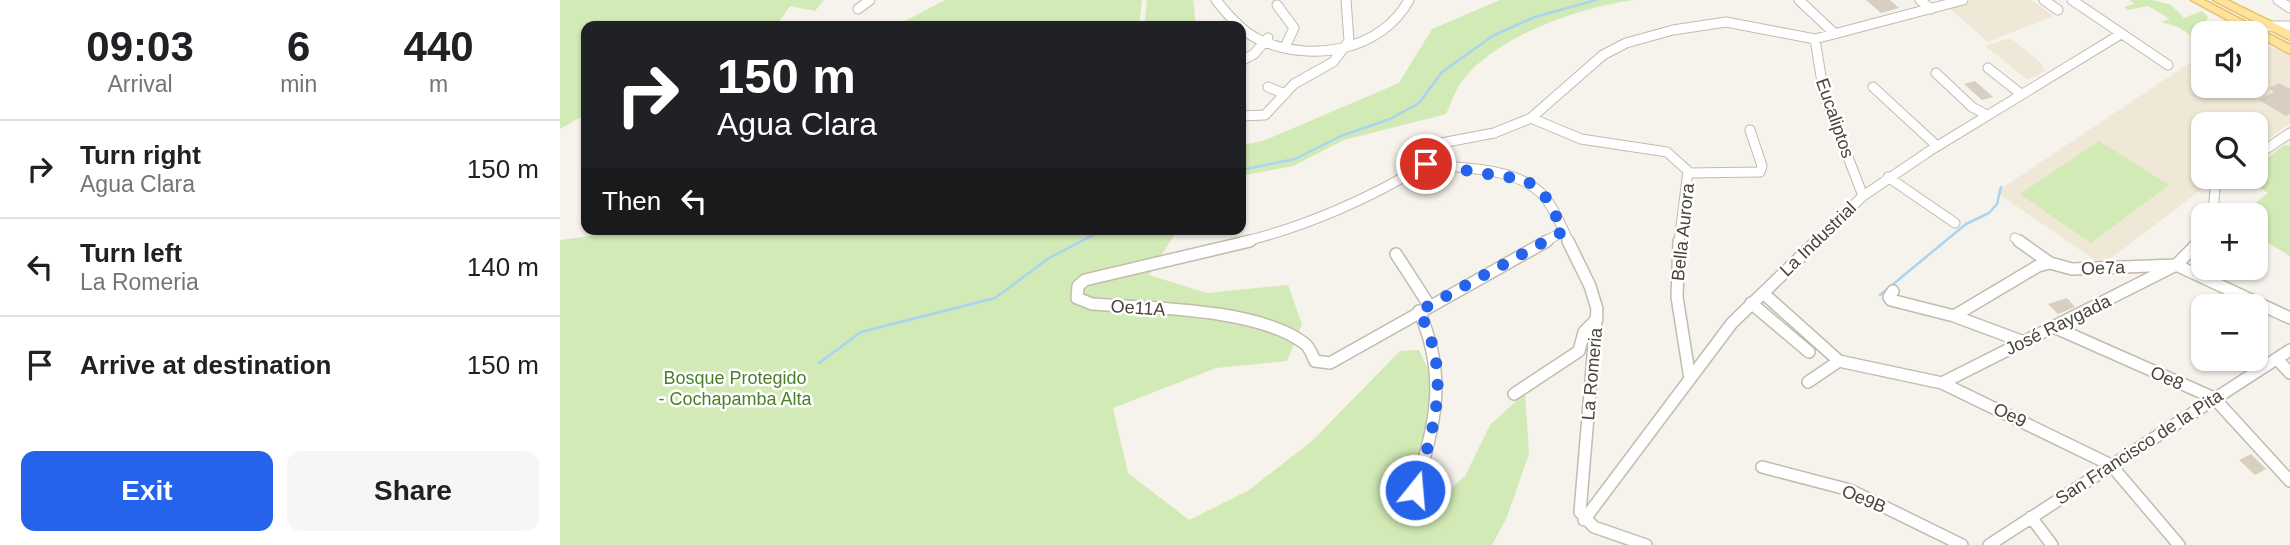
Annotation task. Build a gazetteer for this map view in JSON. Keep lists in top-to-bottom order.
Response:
{
  "streets": {
    "street": [
      "Eucaliptos",
      "Bella Aurora",
      "La Industrial",
      "Oe7a",
      "Oe11A",
      "José Raygada",
      "La Romeria",
      "Oe8",
      "Oe9",
      "San Francisco de la Pita",
      "Oe9B"
    ]
  },
  "crossings": [
    ["Eucaliptos", "La Industrial"],
    ["Bella Aurora", "La Industrial"],
    ["La Industrial", "La Romeria"],
    ["Oe7a", "José Raygada"],
    ["Oe11A", "La Romeria"],
    ["José Raygada", "Oe8"],
    ["José Raygada", "Oe9"],
    ["Oe8", "San Francisco de la Pita"],
    ["Oe9", "San Francisco de la Pita"]
  ],
  "parks": ["Bosque Protegido - Cochapamba Alta"],
  "page": {
    "eta": [
      "09:03",
      "Arrival",
      "6",
      "min",
      "440",
      "m"
    ],
    "map_buttons": ["+", "−"],
    "turn": ["150 m", "Agua Clara"],
    "list": [
      {
        "name": "Turn right",
        "note": "Agua Clara",
        "value": "150 m"
      },
      {
        "name": "Turn left",
        "note": "La Romeria",
        "value": "140 m"
      },
      {
        "name": "Arrive at destination",
        "value": "150 m"
      }
    ],
    "then": "Then",
    "buttons": ["Exit", "Share"]
  }
}
